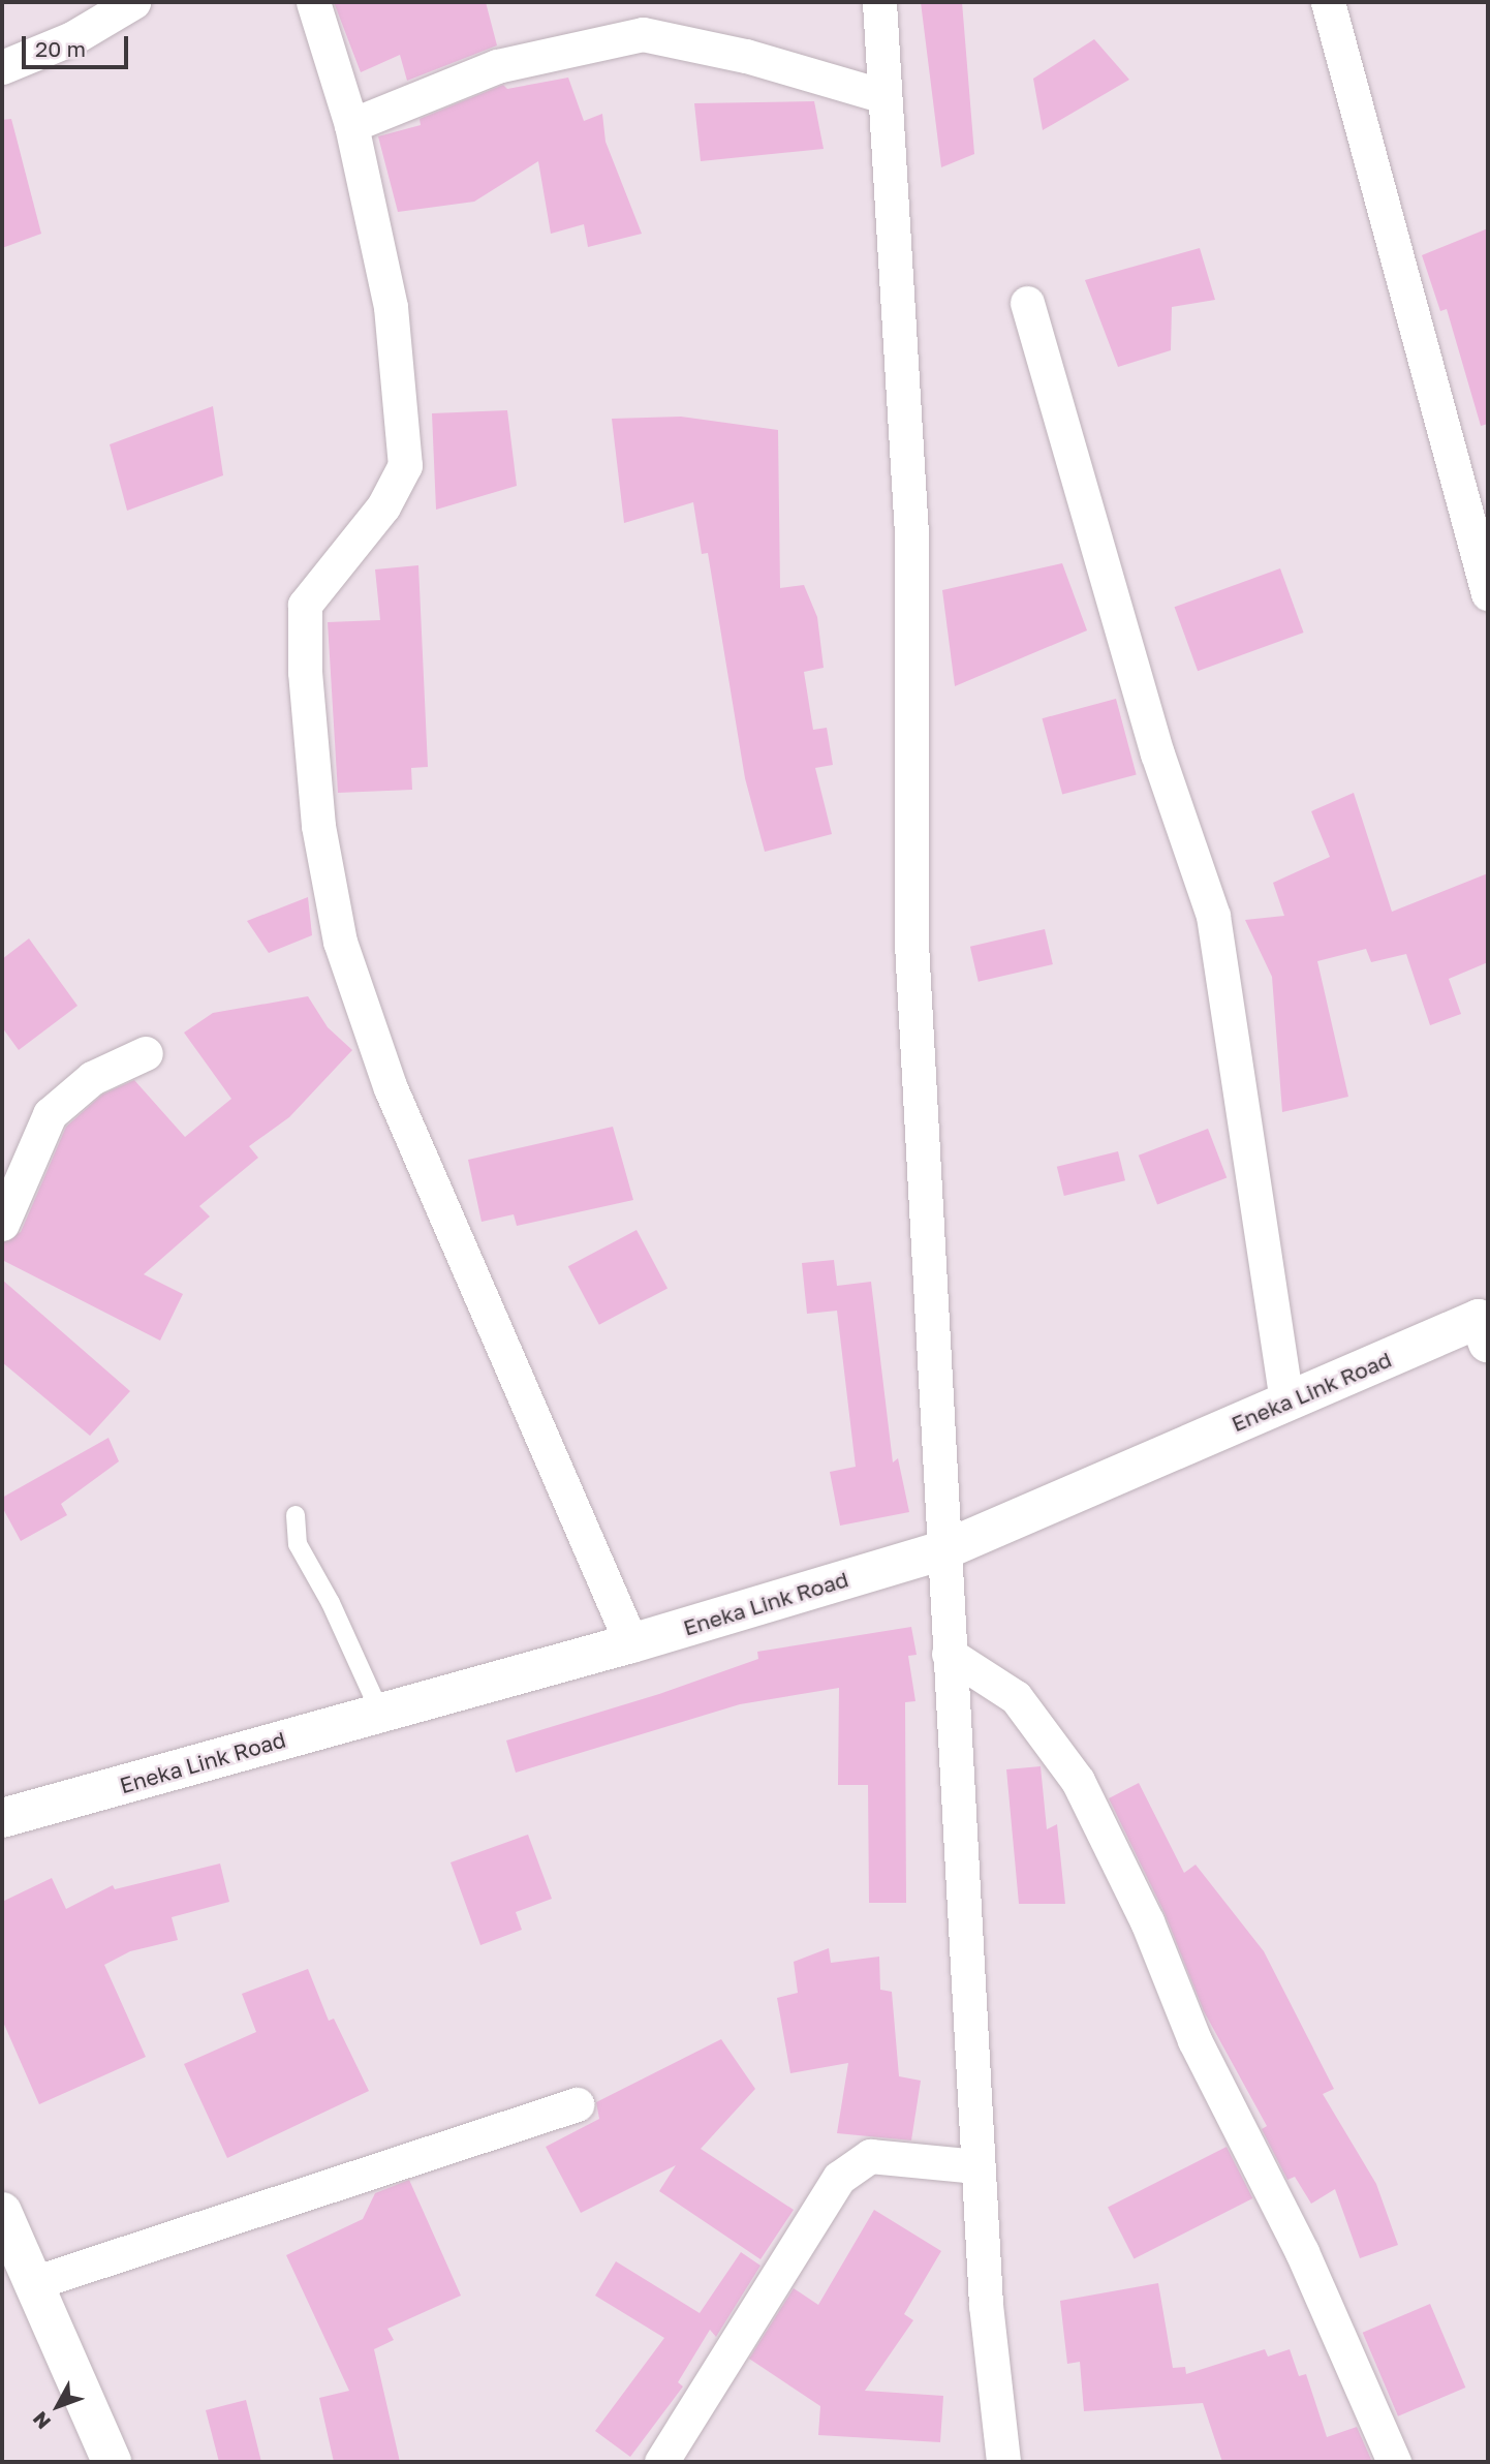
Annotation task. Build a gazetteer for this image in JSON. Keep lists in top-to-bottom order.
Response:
{
  "streets": {
    "street": ["Eneka Link Road"]
  },
  "scale_bar": "20 m",
  "north": "bottom left"
}
